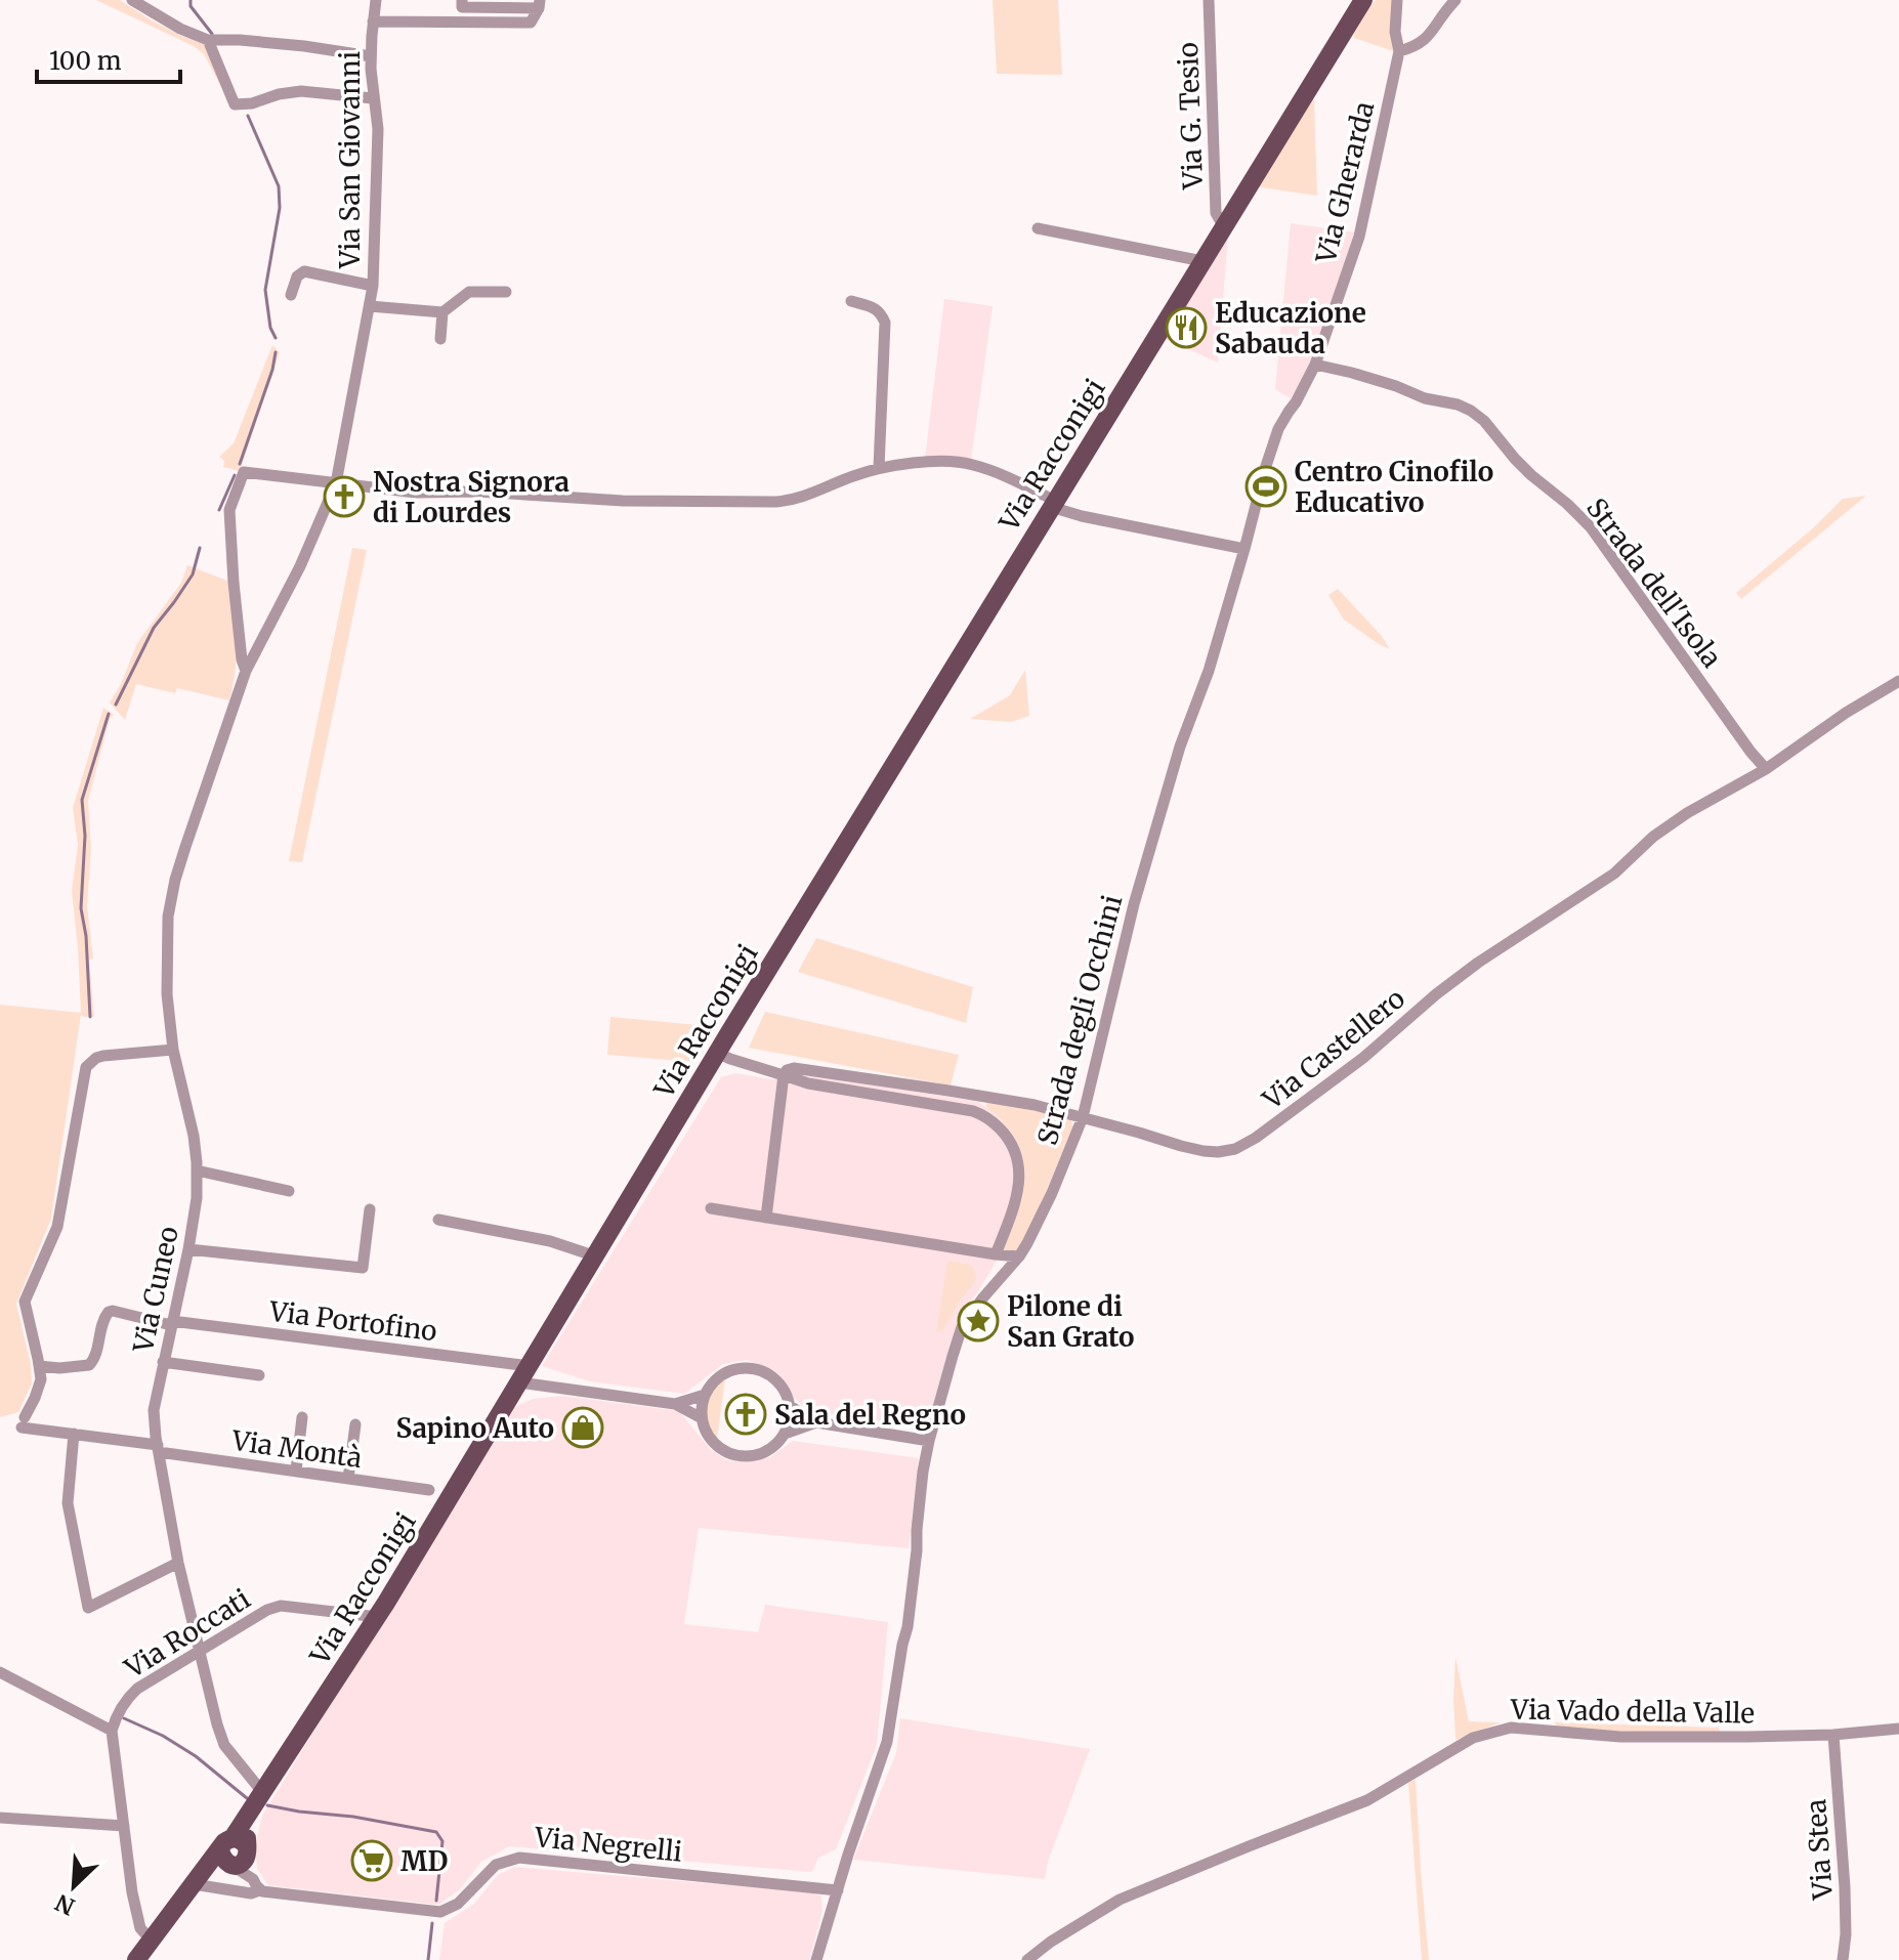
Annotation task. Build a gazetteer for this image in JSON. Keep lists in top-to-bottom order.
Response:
{
  "streets": {
    "main road": ["Via Racconigi"],
    "street": [
      "Via G. Tesio",
      "Via San Giovanni",
      "Via Gherarda",
      "Strada dell'Isola",
      "Strada degli Occhini",
      "Via Castellero",
      "Via Cuneo",
      "Via Portofino",
      "Via Montà",
      "Via Roccati",
      "Via Vado della Valle",
      "Via Negrelli",
      "Via Stea"
    ]
  },
  "crossings": [
    ["Via G. Tesio", "Via Racconigi"],
    ["Via San Giovanni", "Via Cuneo"],
    ["Via Gherarda", "Strada dell'Isola"],
    ["Via Gherarda", "Strada degli Occhini"],
    ["Via Racconigi", "Via Castellero"],
    ["Via Racconigi", "Via Cuneo"],
    ["Via Racconigi", "Via Portofino"],
    ["Via Racconigi", "Via Roccati"],
    ["Via Racconigi", "Via Negrelli"],
    ["Strada dell'Isola", "Via Castellero"],
    ["Strada degli Occhini", "Via Castellero"],
    ["Strada degli Occhini", "Via Negrelli"],
    ["Via Cuneo", "Via Portofino"],
    ["Via Cuneo", "Via Montà"],
    ["Via Cuneo", "Via Roccati"],
    ["Via Portofino", "Via Montà"],
    ["Via Vado della Valle", "Via Stea"]
  ],
  "places": {
    "restaurant": ["Educazione Sabauda"],
    "sports": ["Centro Cinofilo Educativo"],
    "church": ["Nostra Signora di Lourdes", "Sala del Regno"],
    "place": ["Pilone di San Grato"],
    "shop": ["Sapino Auto"],
    "supermarket": ["MD"]
  },
  "scale_bar": "100 m",
  "north": "bottom left"
}
